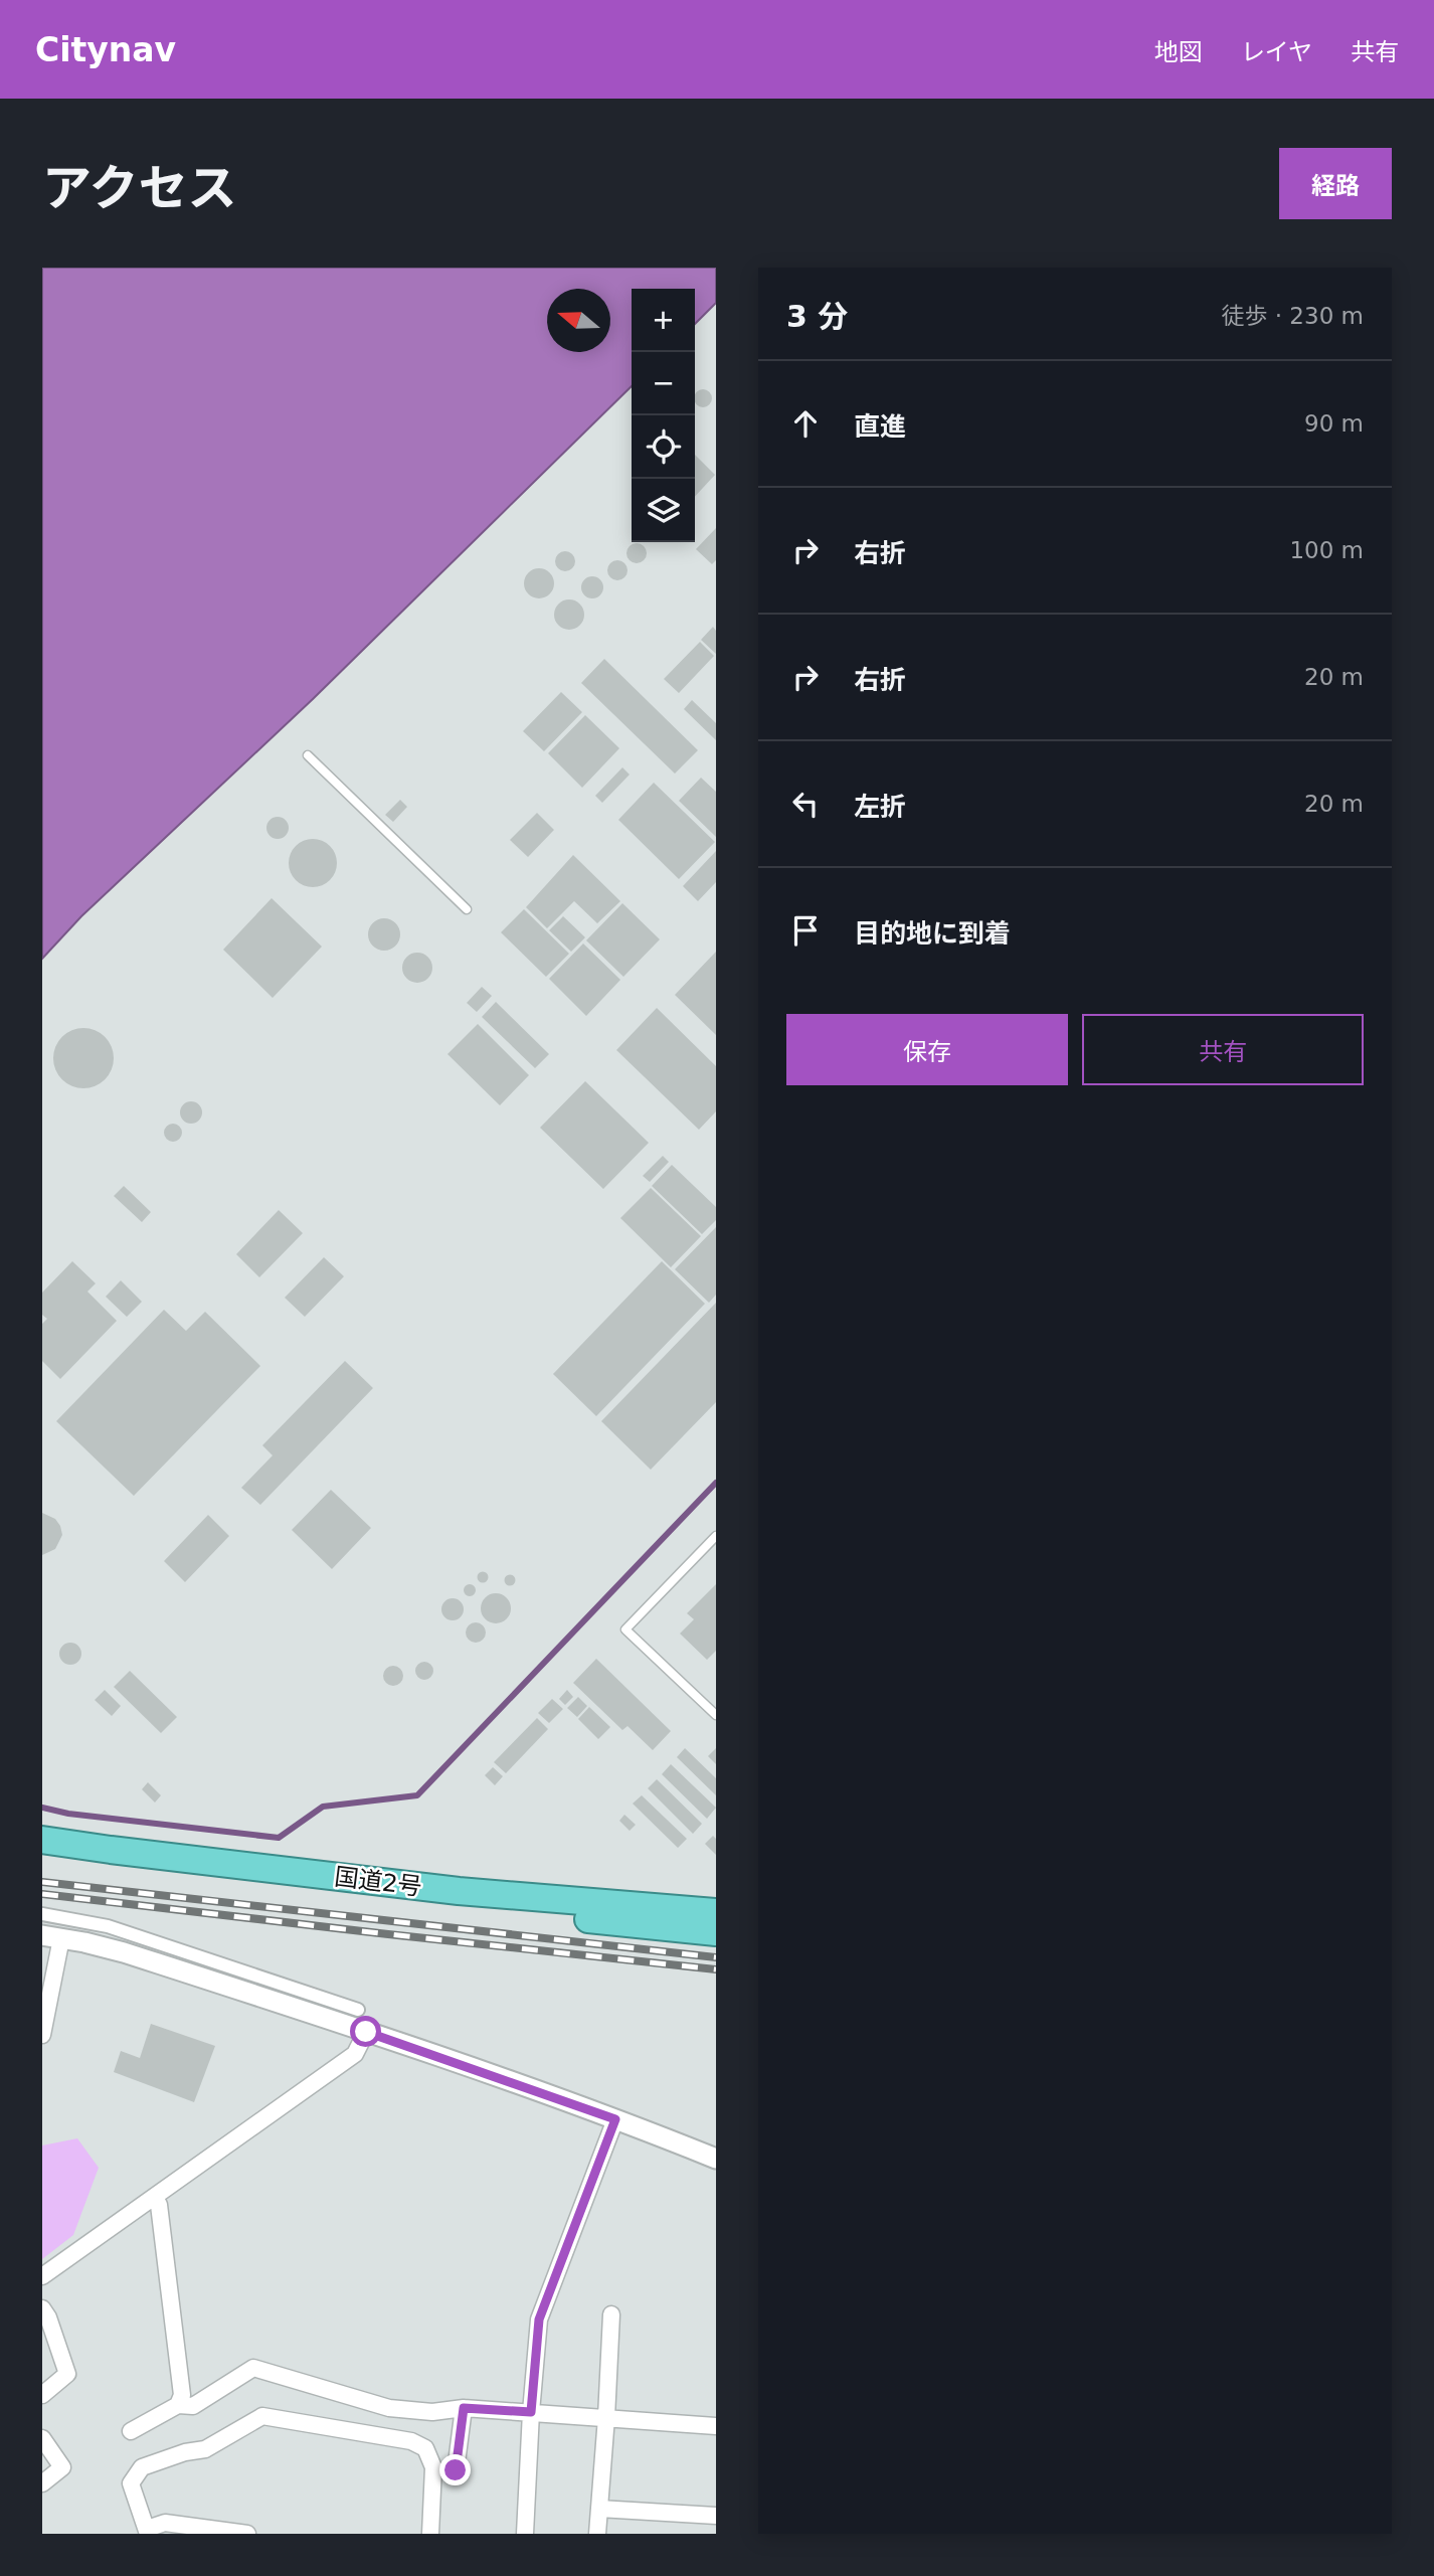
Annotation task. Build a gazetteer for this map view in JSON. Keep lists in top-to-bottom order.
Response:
{
  "streets": {
    "highway": ["国道2号"]
  },
  "north": "left",
  "page": {
    "header": "Citynav",
    "nav": ["地図", "レイヤ", "共有"],
    "title": "アクセス",
    "buttons": [
      "経路",
      ["保存", "共有"]
    ],
    "heading": ["3 分", "徒歩 · 230 m"],
    "map_buttons": ["+", "−"],
    "list": [
      ["直進", "90 m"],
      ["右折", "100 m"],
      ["右折", "20 m"],
      ["左折", "20 m"],
      "目的地に到着"
    ]
  }
}
